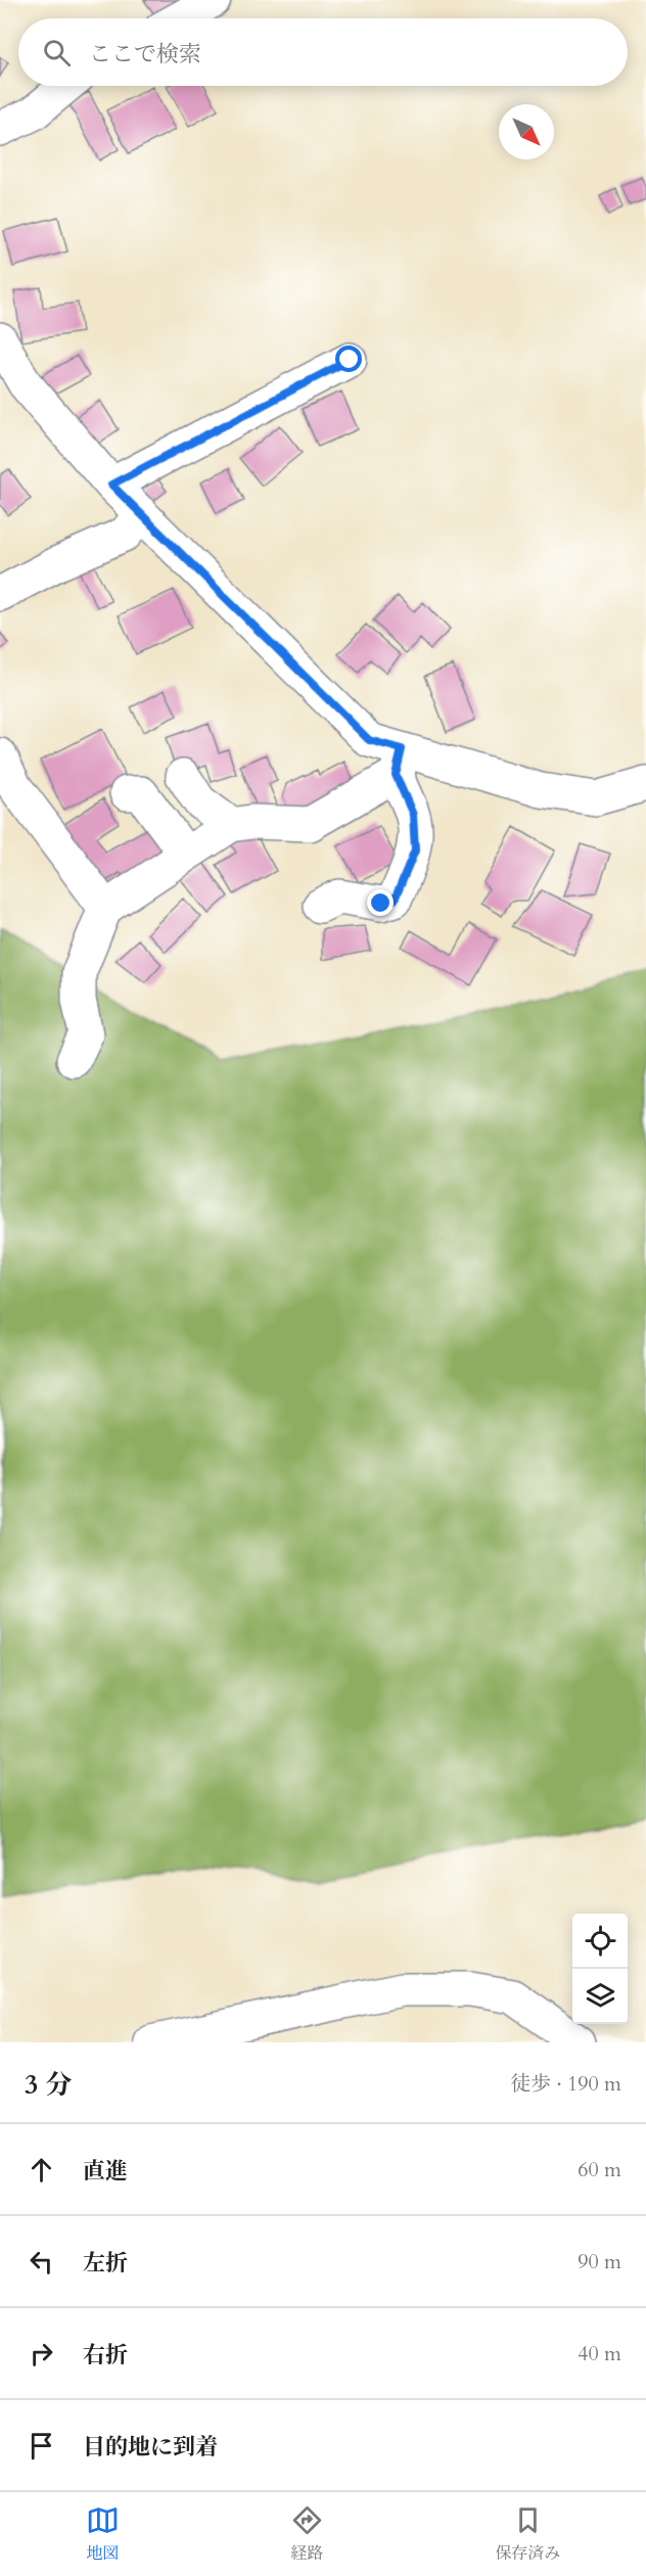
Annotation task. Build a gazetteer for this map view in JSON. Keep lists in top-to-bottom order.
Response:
{
  "north": "bottom right",
  "page": {
    "search": "ここで検索",
    "heading": ["3 分", "徒歩 · 190 m"],
    "list": [
      ["直進", "60 m"],
      ["左折", "90 m"],
      ["右折", "40 m"],
      "目的地に到着"
    ],
    "nav": ["地図", "経路", "保存済み"]
  }
}
